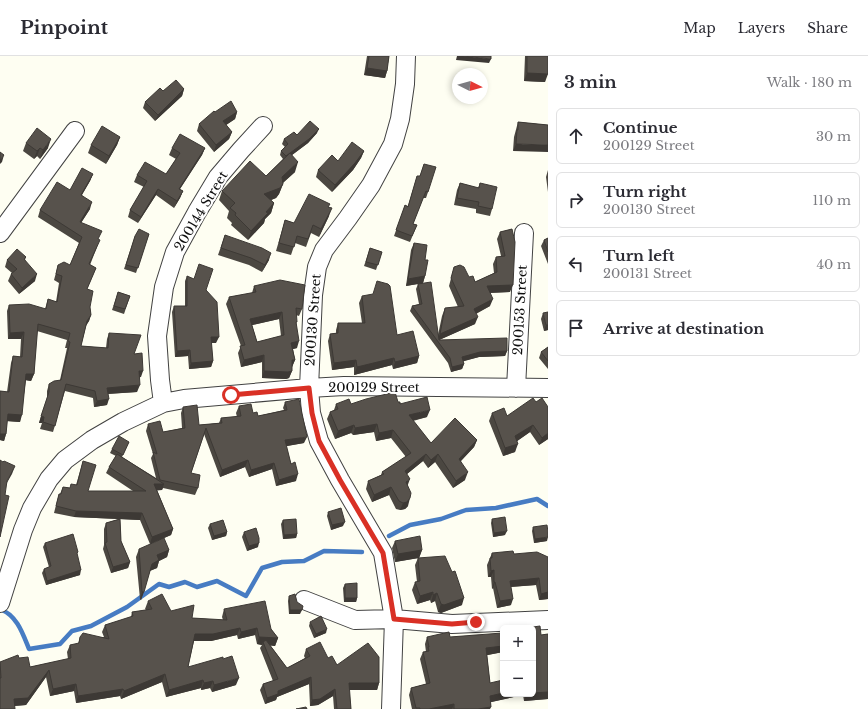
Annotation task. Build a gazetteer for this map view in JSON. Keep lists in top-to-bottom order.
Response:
{
  "streets": {
    "street": [
      "200144 Street",
      "200153 Street",
      "200130 Street",
      "200129 Street"
    ]
  },
  "crossings": [
    ["200144 Street", "200129 Street"],
    ["200153 Street", "200129 Street"],
    ["200130 Street", "200129 Street"]
  ],
  "north": "right",
  "page": {
    "header": "Pinpoint",
    "nav": ["Map", "Layers", "Share"],
    "heading": ["3 min", "Walk · 180 m"],
    "list": [
      ["Continue", "200129 Street", "30 m"],
      ["Turn right", "200130 Street", "110 m"],
      ["Turn left", "200131 Street", "40 m"],
      "Arrive at destination"
    ],
    "map_buttons": ["+", "−"]
  }
}
